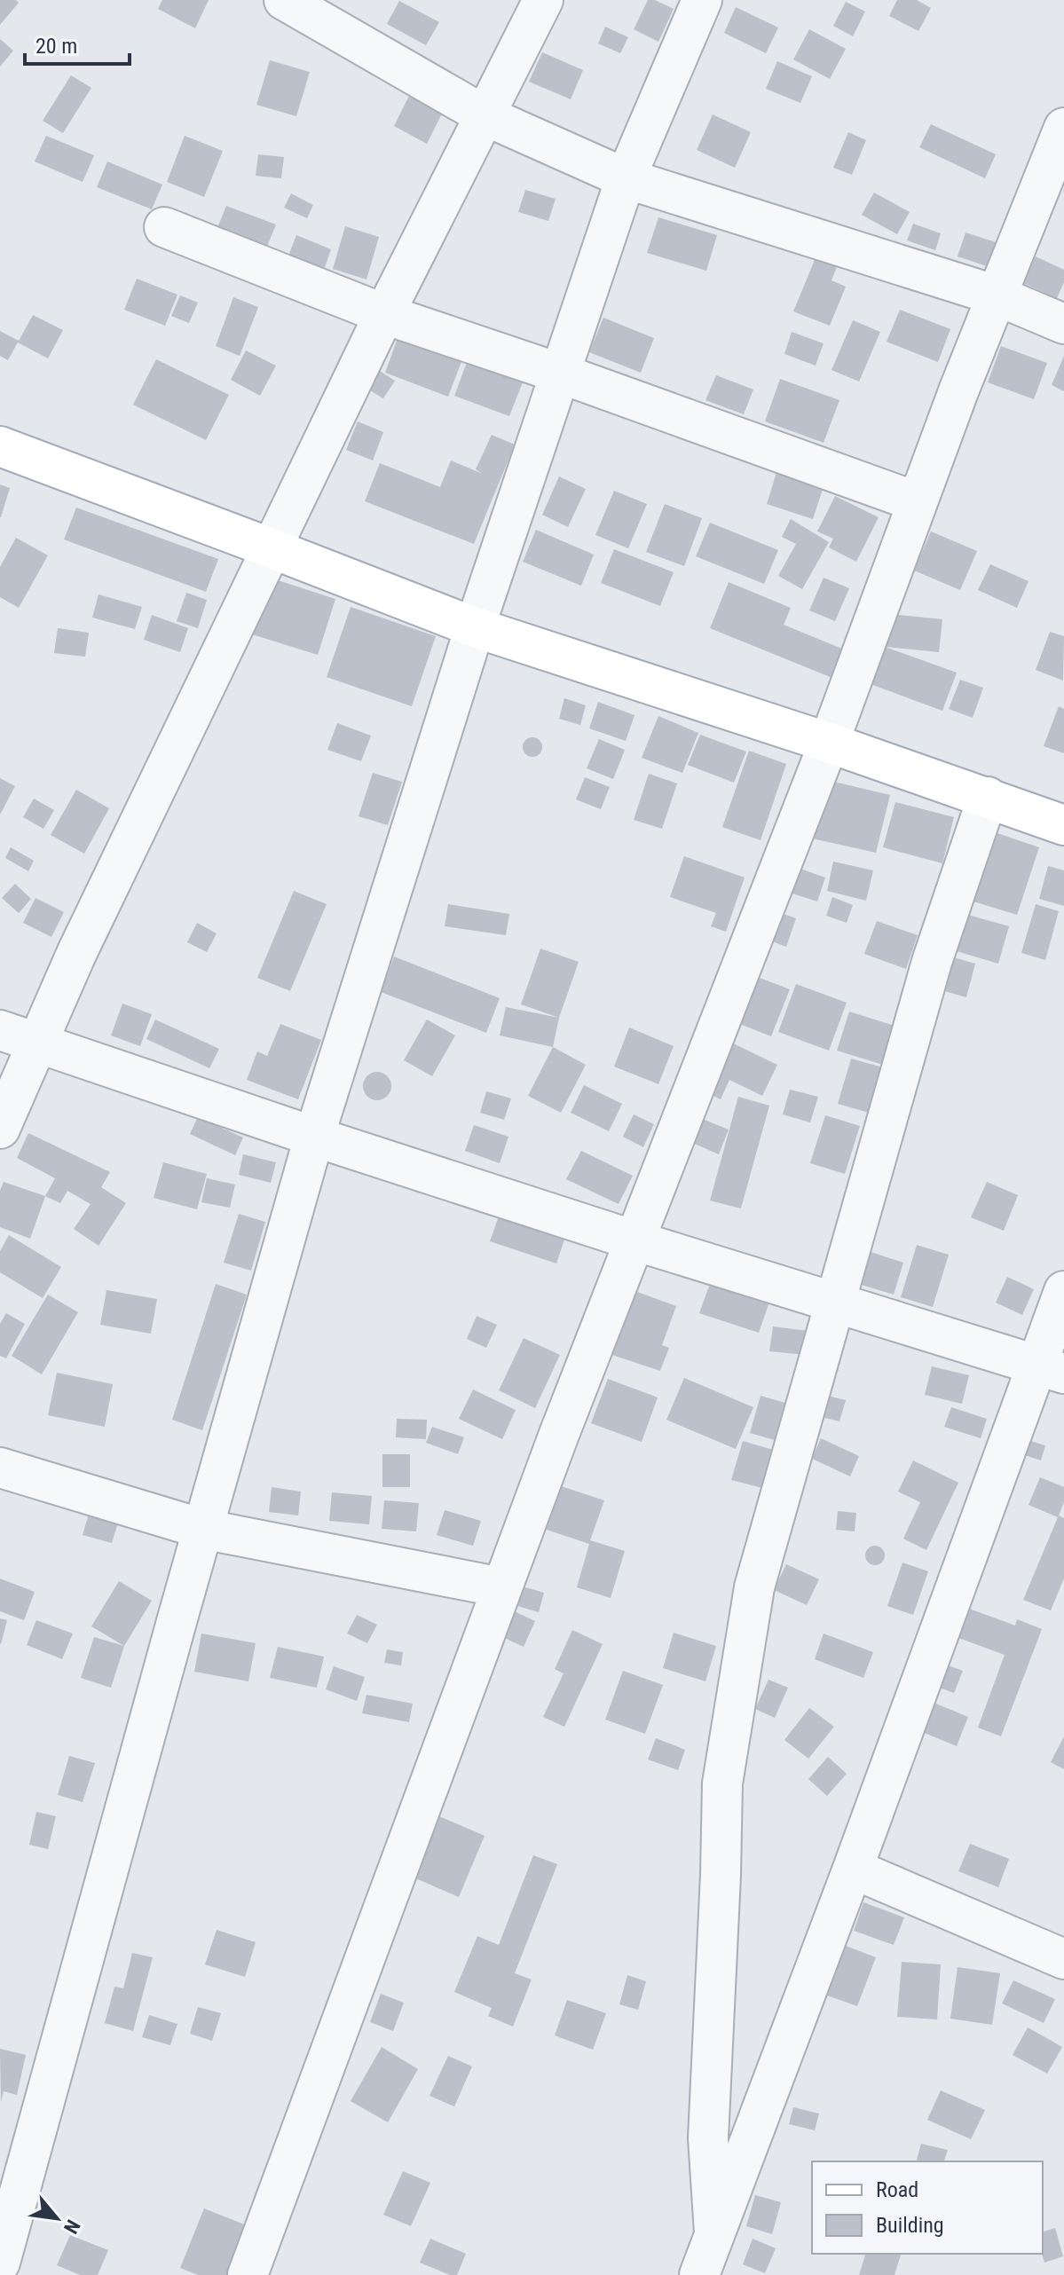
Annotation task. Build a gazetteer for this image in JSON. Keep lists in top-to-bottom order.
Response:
{
  "legend": ["Road", "Building"],
  "scale_bar": "20 m",
  "north": "bottom right"
}
